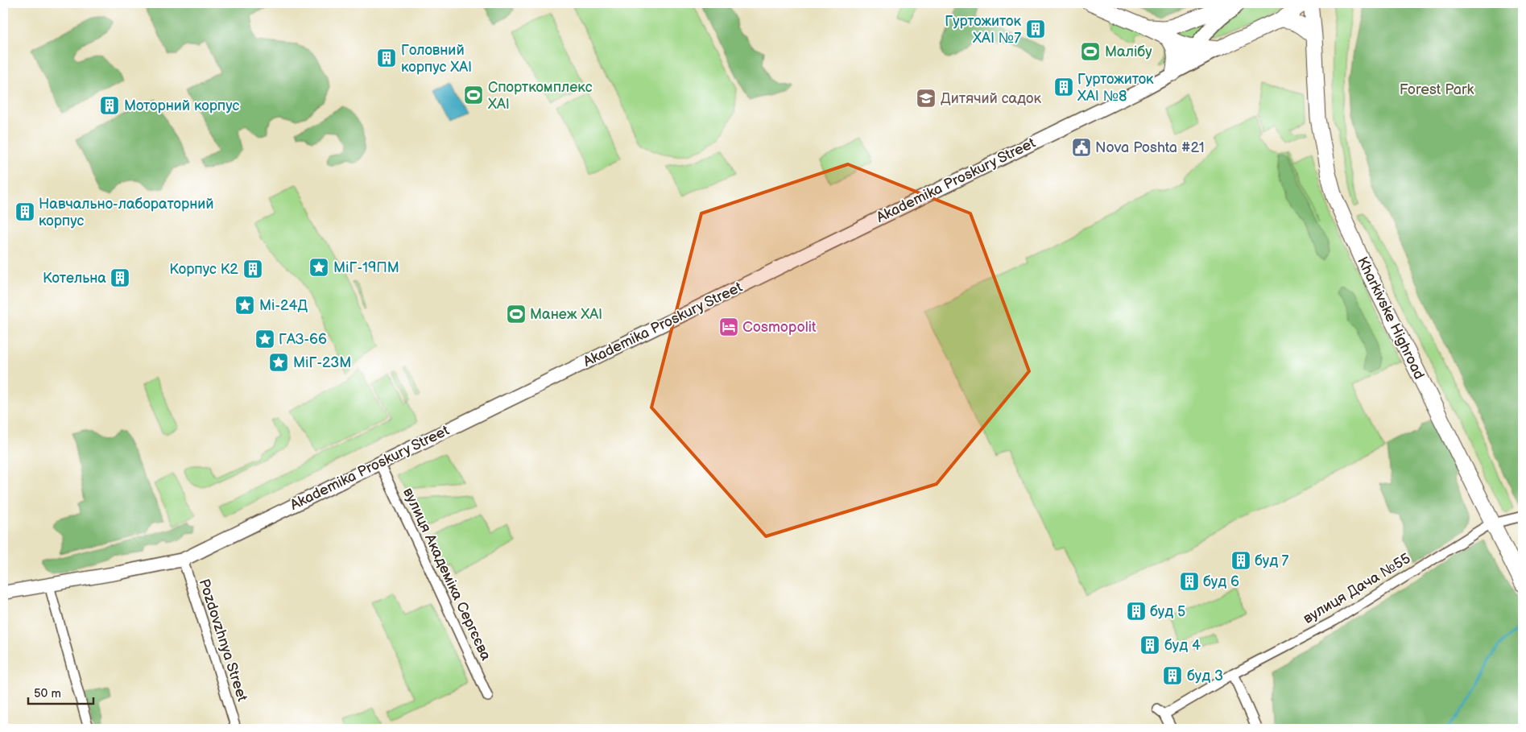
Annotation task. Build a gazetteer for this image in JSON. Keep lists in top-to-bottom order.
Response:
{
  "streets": {
    "main road": ["Akademika Proskury Street", "Kharkivske Highroad"],
    "street": ["вулиця Академіка Сергєєва", "вулиця Дача №55", "Pozdovzhnya Street"]
  },
  "crossings": [
    ["Akademika Proskury Street", "вулиця Академіка Сергєєва"],
    ["Akademika Proskury Street", "Pozdovzhnya Street"],
    ["Kharkivske Highroad", "вулиця Дача №55"]
  ],
  "parks": ["Forest Park"],
  "places": {
    "building": [
      "Гуртожиток ХАІ №7",
      "Головний корпус ХАІ",
      "Гуртожиток ХАІ №8",
      "Моторний корпус",
      "Навчально-лабораторний корпус",
      "Корпус К2",
      "Котельна",
      "буд 7",
      "буд 6",
      "буд 5",
      "буд 4",
      "буд 3"
    ],
    "sports": ["Малібу", "Спорткомплекс ХАІ", "Манеж ХАІ"],
    "school or university": ["Дитячий садок"],
    "public building": ["Nova Poshta #21"],
    "place": [
      "МіГ-19ПМ",
      "Мі-24Д",
      "ГАЗ-66",
      "МіГ-23М"
    ],
    "hotel": ["Cosmopolit"]
  },
  "scale_bar": "50 m"
}
